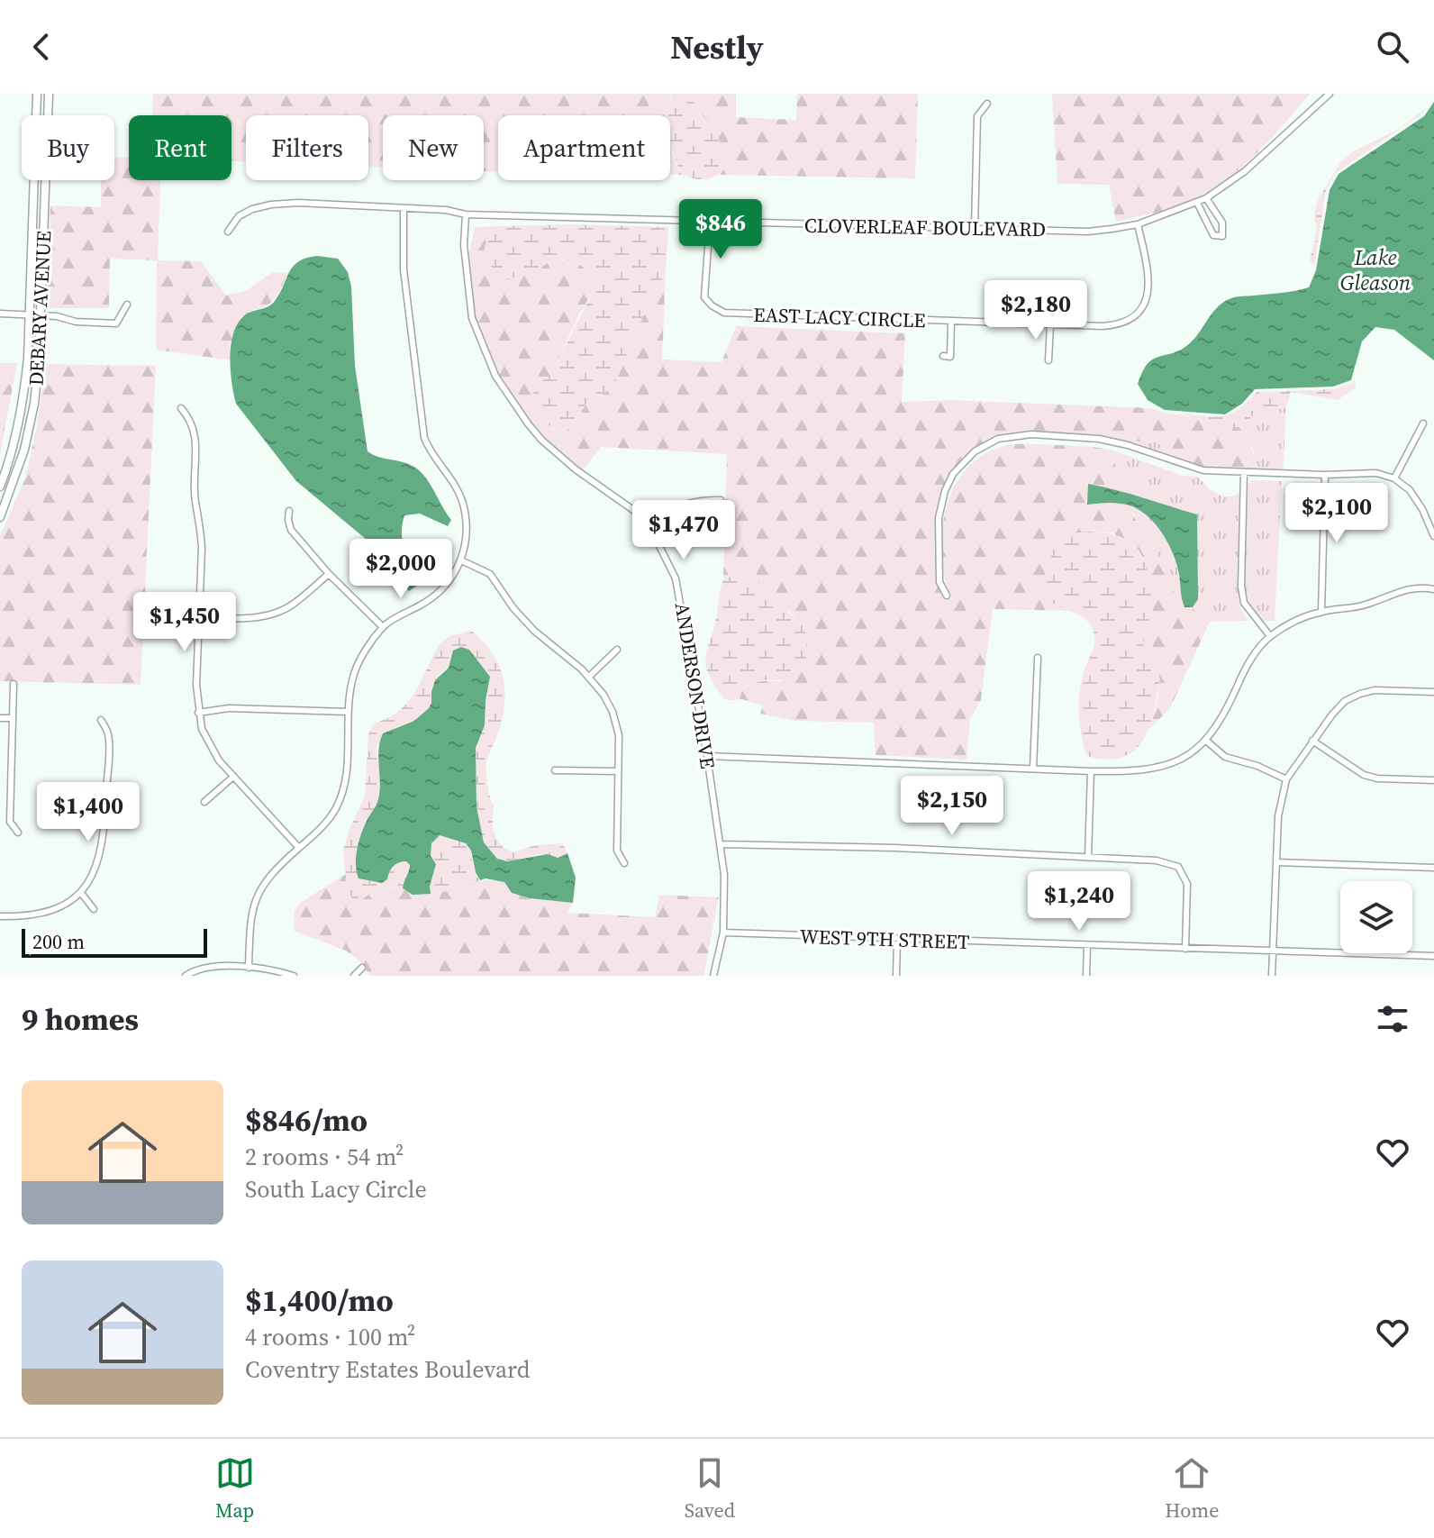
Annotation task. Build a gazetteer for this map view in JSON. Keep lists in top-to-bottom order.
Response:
{
  "streets": {
    "main road": ["DEBARY AVENUE"],
    "street": [
      "CLOVERLEAF BOULEVARD",
      "EAST LACY CIRCLE",
      "ANDERSON DRIVE",
      "WEST 9TH STREET"
    ]
  },
  "crossings": [
    ["CLOVERLEAF BOULEVARD", "EAST LACY CIRCLE"],
    ["CLOVERLEAF BOULEVARD", "ANDERSON DRIVE"],
    ["ANDERSON DRIVE", "WEST 9TH STREET"]
  ],
  "water": ["Lake Gleason"],
  "scale_bar": "200 m",
  "page": {
    "header": "Nestly",
    "chip": [
      "Buy",
      "Rent",
      "Filters",
      "New",
      "Apartment"
    ],
    "price": [
      "$846",
      "$2,180",
      "$2,100",
      "$1,470",
      "$2,000",
      "$1,450",
      "$2,150",
      "$1,400",
      "$1,240"
    ],
    "scale": "200 m",
    "heading": "9 homes",
    "list": [
      {
        "name": "$846/mo",
        "note": "2 rooms · 54 m² · South Lacy Circle"
      },
      {
        "name": "$1,400/mo",
        "note": "4 rooms · 100 m² · Coventry Estates Boulevard"
      }
    ],
    "tabs": ["Map", "Saved", "Home"]
  }
}
